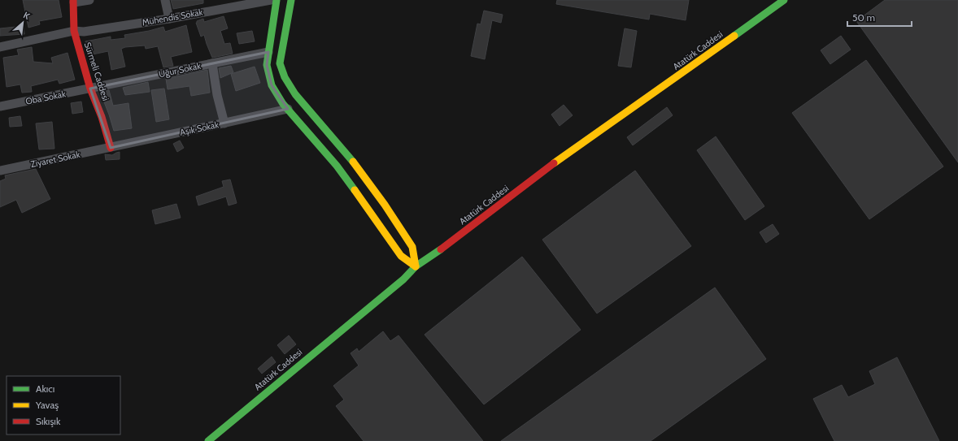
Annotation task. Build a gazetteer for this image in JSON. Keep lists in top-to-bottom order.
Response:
{
  "streets": {
    "street": [
      "Mühendis Sokak",
      "Atatürk Caddesi",
      "Uğur Sokak",
      "Sürmeli Caddesi",
      "Oba Sokak",
      "Aşık Sokak",
      "Ziyaret Sokak"
    ]
  },
  "crossings": [
    ["Mühendis Sokak", "Sürmeli Caddesi"],
    ["Uğur Sokak", "Sürmeli Caddesi"],
    ["Uğur Sokak", "Oba Sokak"],
    ["Sürmeli Caddesi", "Oba Sokak"],
    ["Sürmeli Caddesi", "Aşık Sokak"],
    ["Sürmeli Caddesi", "Ziyaret Sokak"],
    ["Aşık Sokak", "Ziyaret Sokak"]
  ],
  "legend": ["Akıcı", "Yavaş", "Sıkışık"],
  "scale_bar": "50 m",
  "north": "top right"
}
